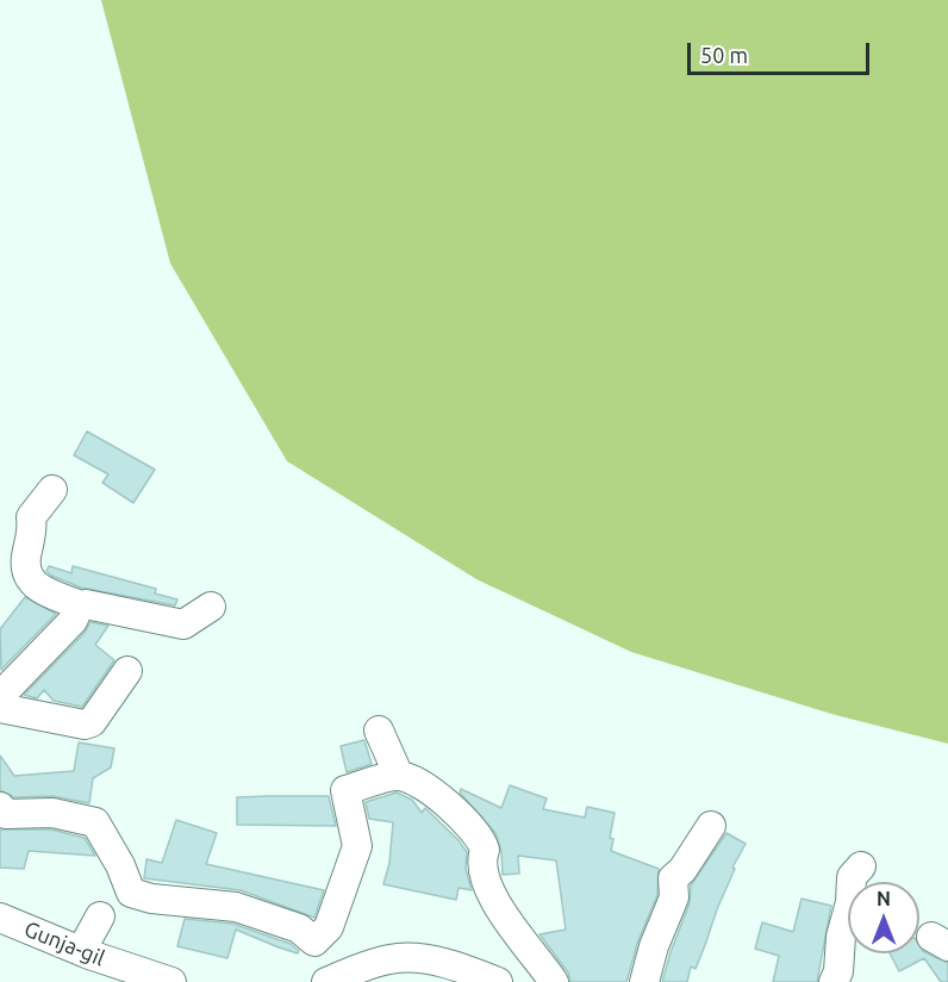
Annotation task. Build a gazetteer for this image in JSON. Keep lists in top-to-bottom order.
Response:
{
  "streets": {
    "street": ["Gunja-gil"]
  },
  "scale_bar": "50 m",
  "north": "top"
}
